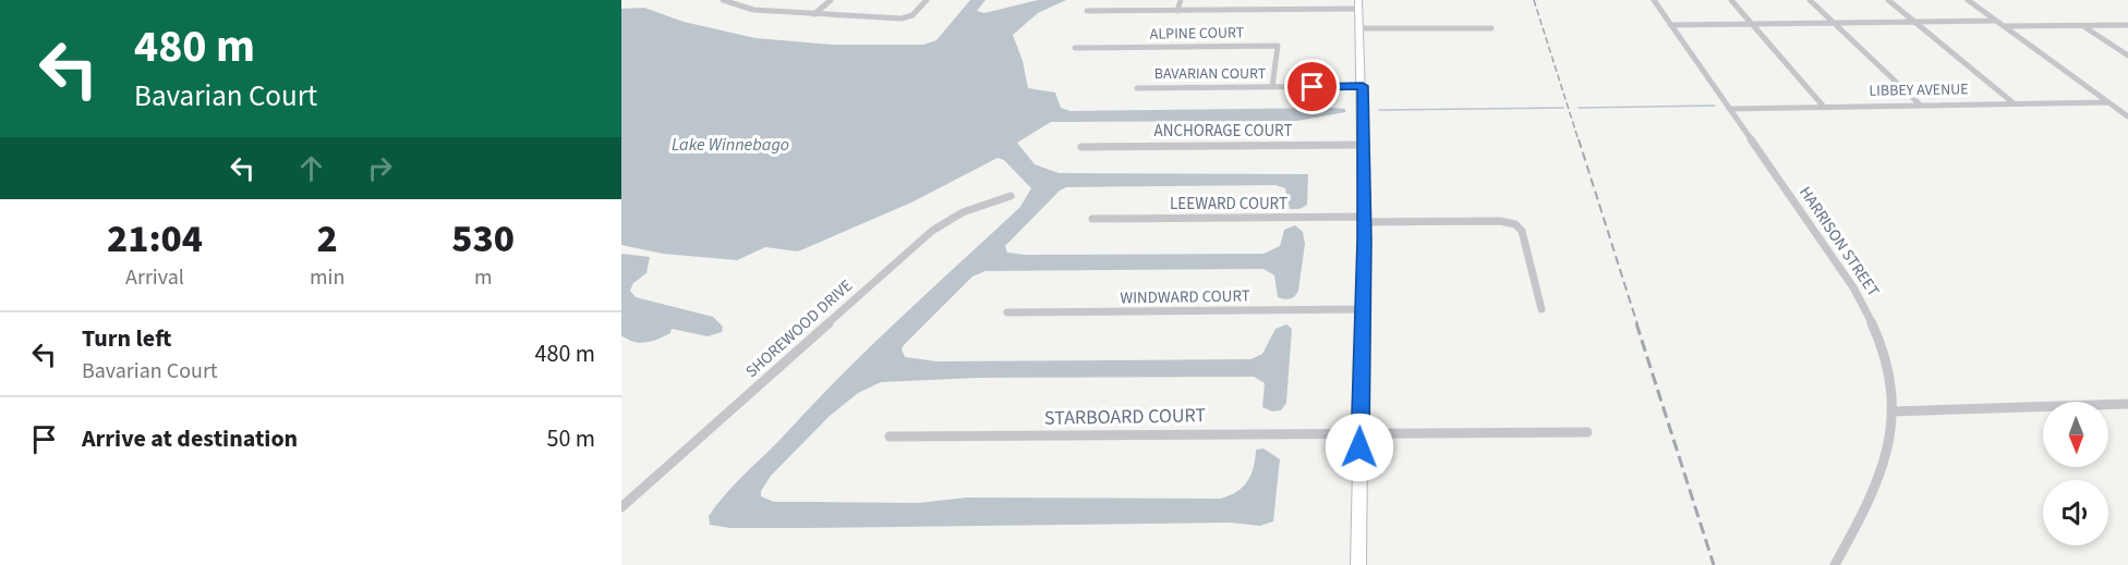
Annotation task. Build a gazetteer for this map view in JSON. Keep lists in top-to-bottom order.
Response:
{
  "streets": {
    "street": [
      "ALPINE COURT",
      "BAVARIAN COURT",
      "LIBBEY AVENUE",
      "ANCHORAGE COURT",
      "LEEWARD COURT",
      "HARRISON STREET",
      "WINDWARD COURT",
      "SHOREWOOD DRIVE",
      "STARBOARD COURT"
    ]
  },
  "crossings": [
    ["ALPINE COURT", "BAVARIAN COURT"],
    ["LIBBEY AVENUE", "HARRISON STREET"]
  ],
  "water": ["Lake Winnebago"],
  "north": "bottom",
  "page": {
    "turn": ["480 m", "Bavarian Court"],
    "eta": [
      "21:04",
      "Arrival",
      "2",
      "min",
      "530",
      "m"
    ],
    "list": [
      {
        "name": "Turn left",
        "note": "Bavarian Court",
        "value": "480 m"
      },
      {
        "name": "Arrive at destination",
        "value": "50 m"
      }
    ]
  }
}
